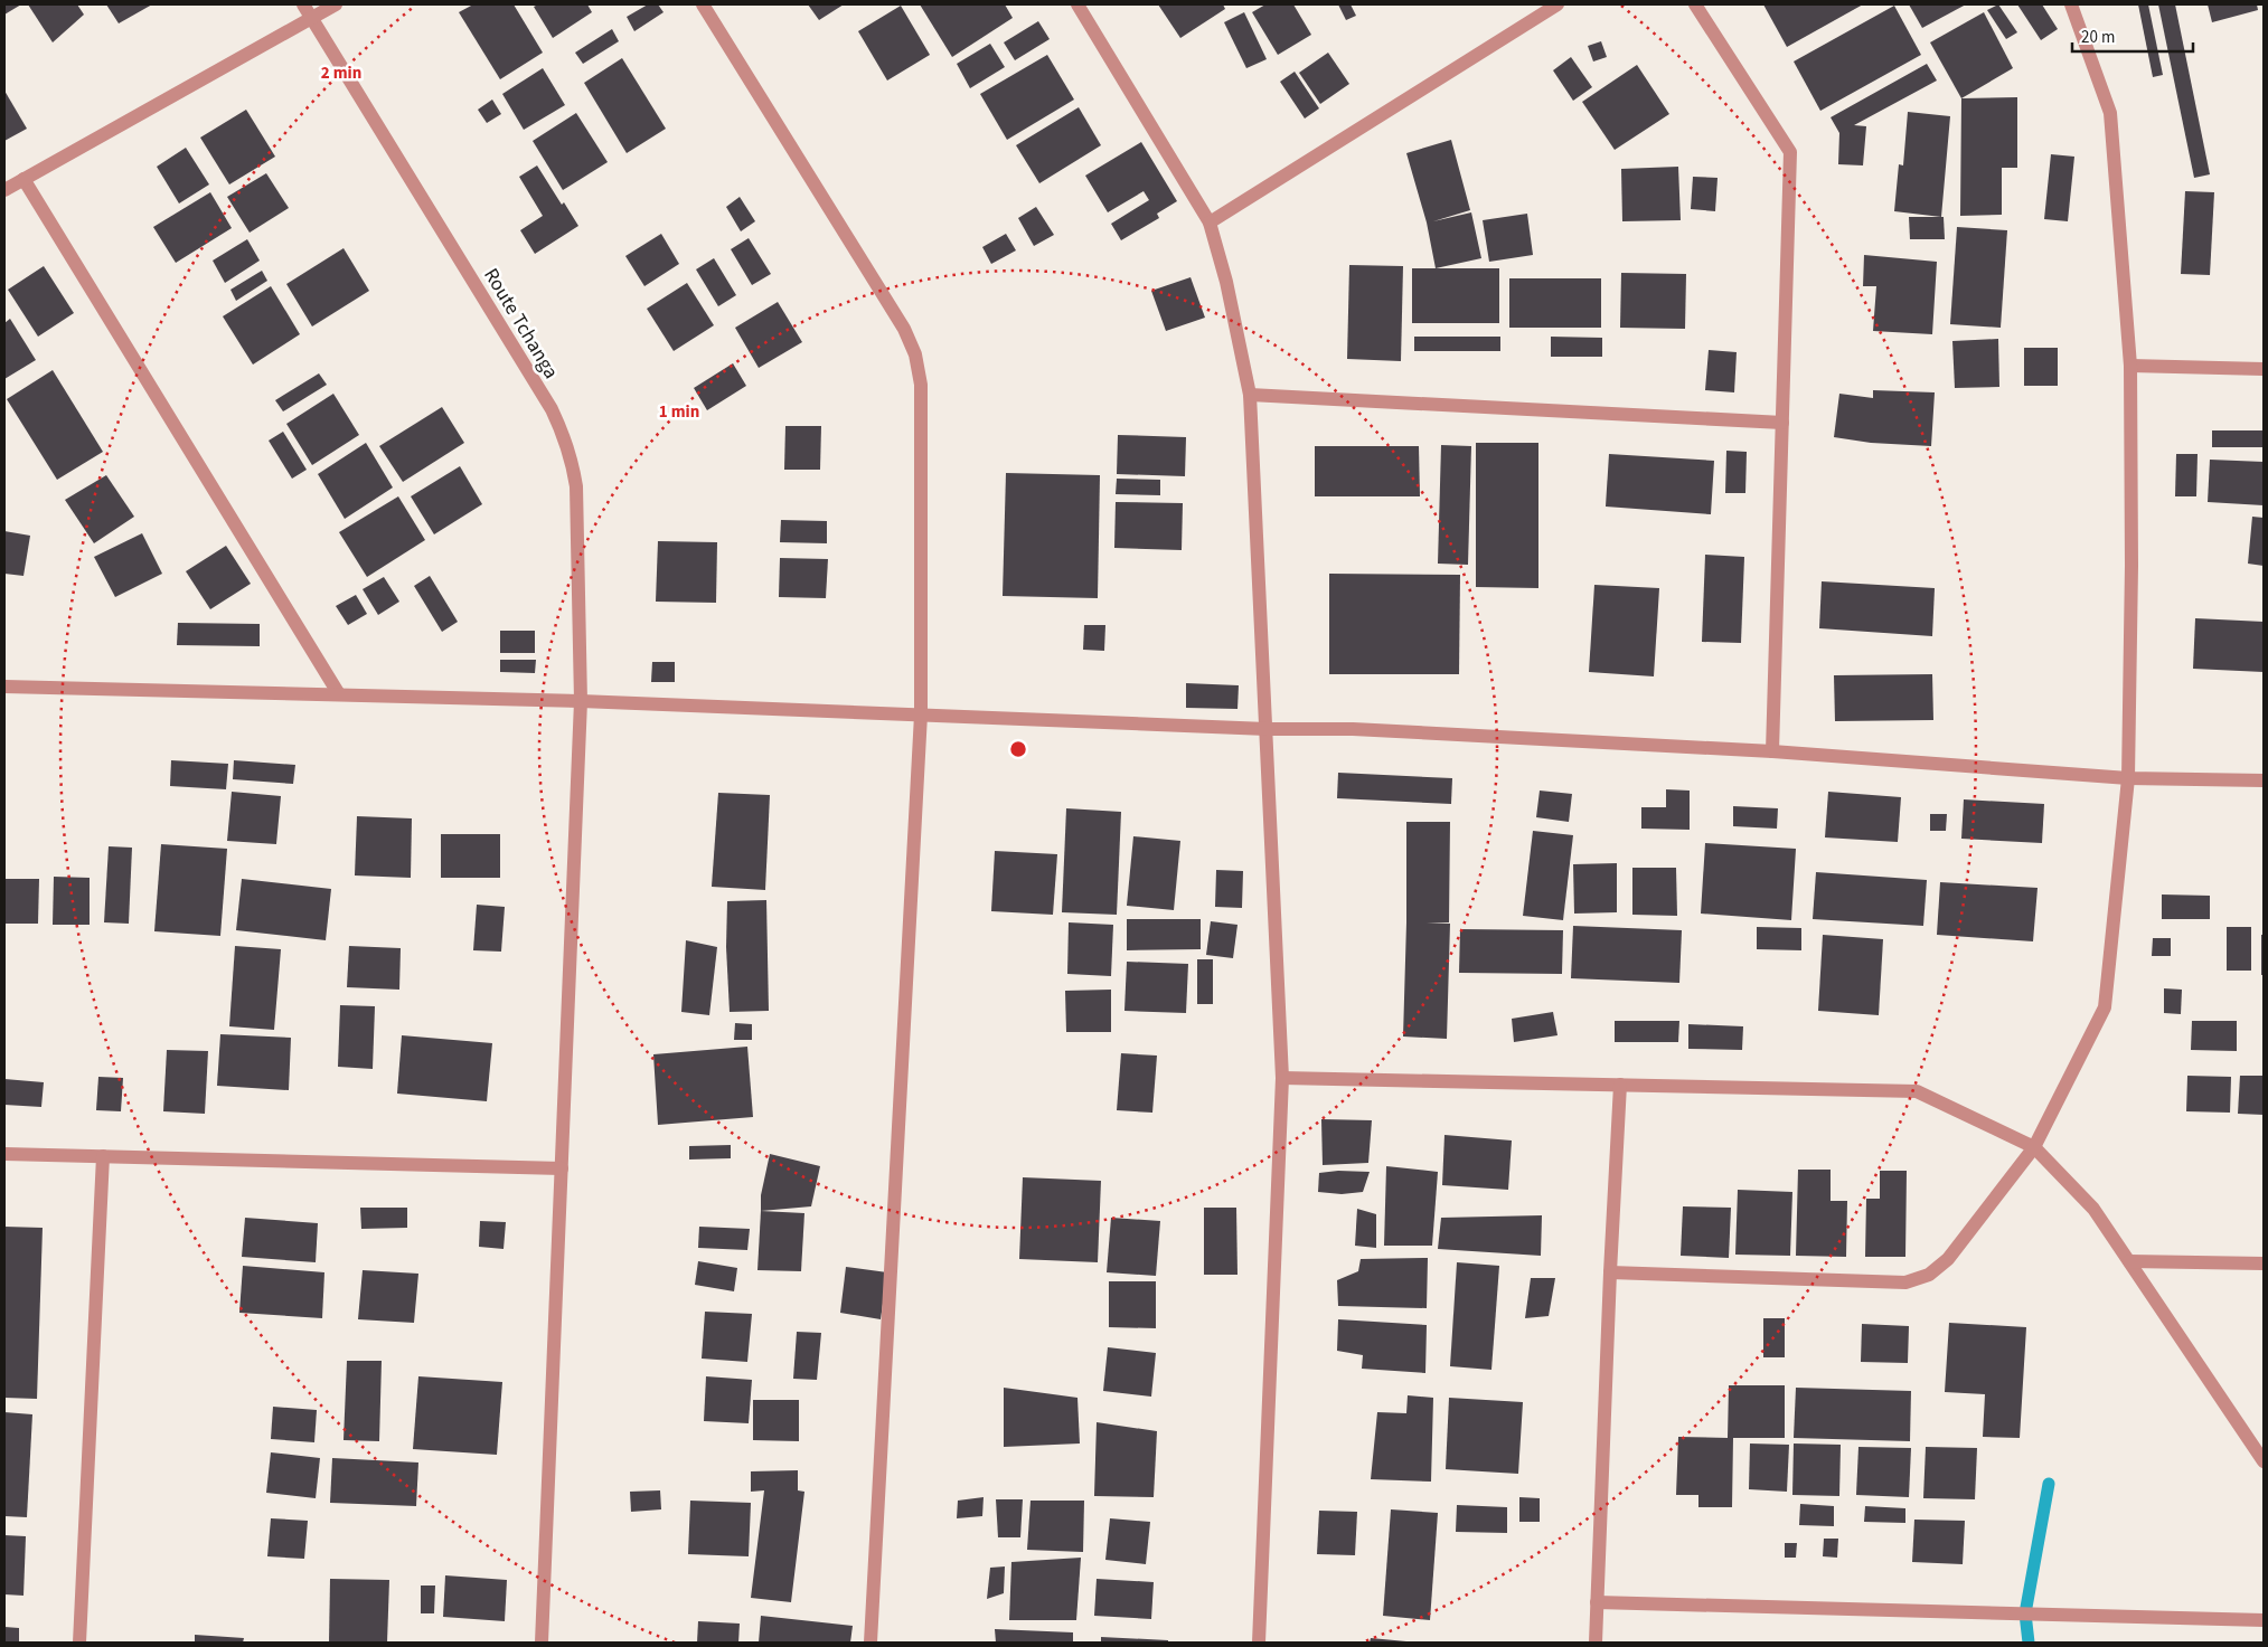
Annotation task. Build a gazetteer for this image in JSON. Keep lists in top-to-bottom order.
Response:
{
  "streets": {
    "street": ["Route Tchanga"]
  },
  "scale_bar": "20 m",
  "rings": ["2 min", "1 min"]
}
